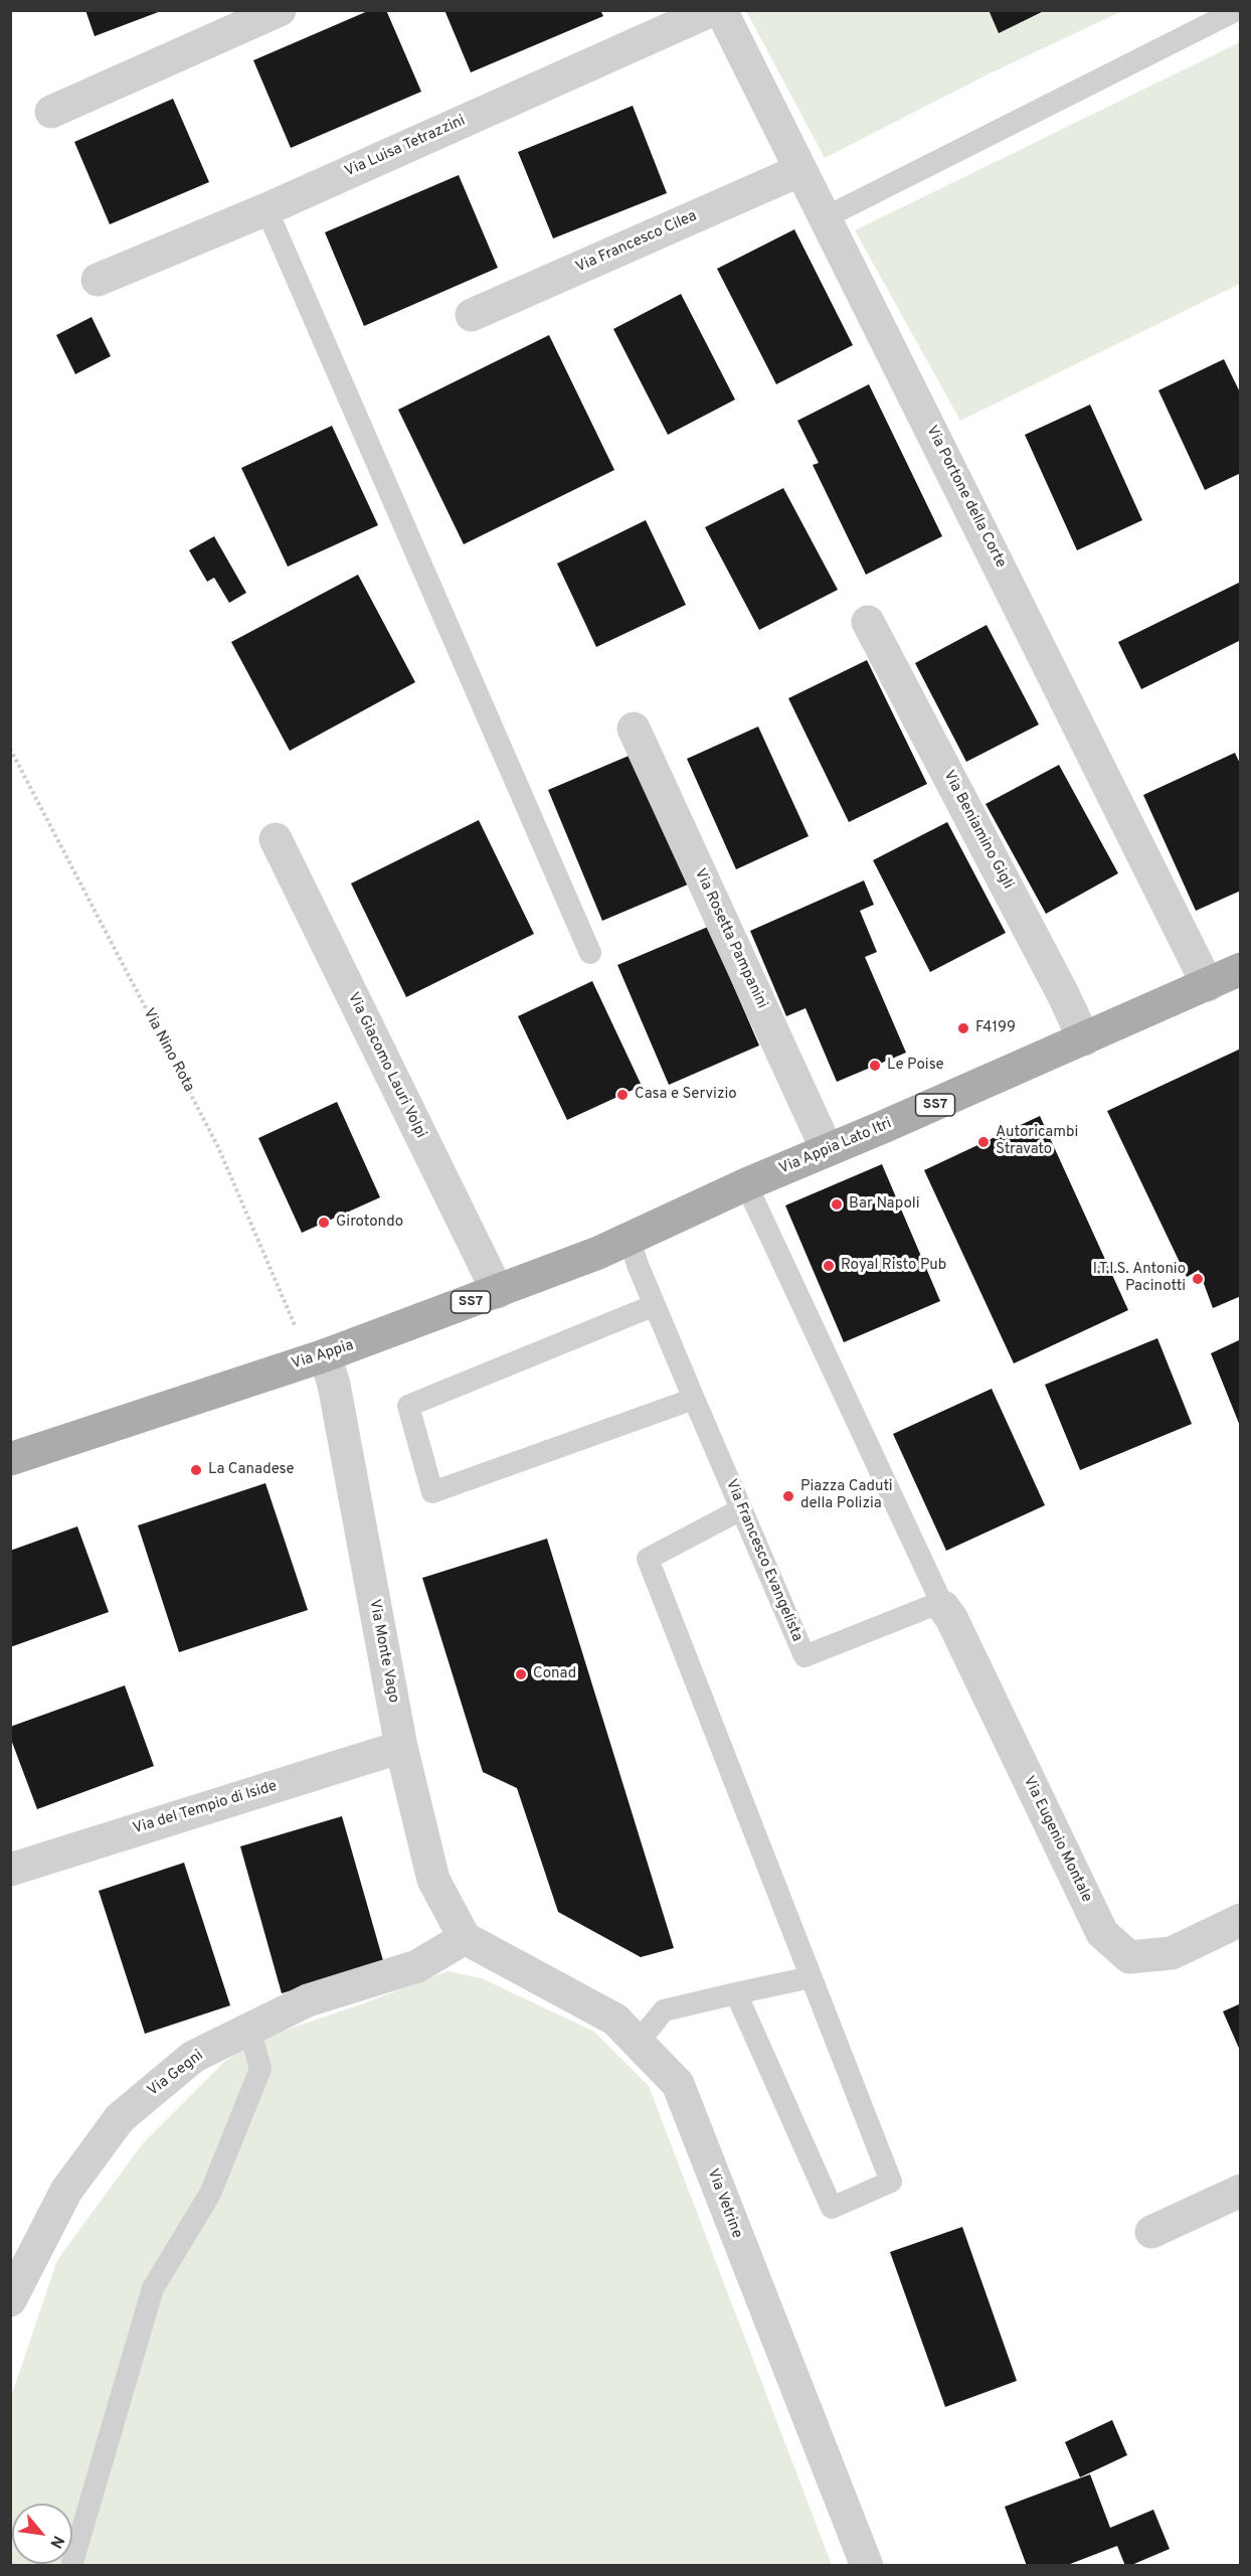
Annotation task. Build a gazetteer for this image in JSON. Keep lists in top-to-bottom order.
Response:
{
  "streets": {
    "main road": ["SS7", "Via Appia Lato Itri", "Via Appia"],
    "street": [
      "Via Luisa Tetrazzini",
      "Via Francesco Cilea",
      "Via Portone della Corte",
      "Via Beniamino Gigli",
      "Via Rosetta Pampanini",
      "Via Giacomo Lauri Volpi",
      "Via Monte Vago",
      "Via del Tempio di Iside",
      "Via Eugenio Montale",
      "Via Gegni",
      "Via Vetrine"
    ],
    "lane": ["Via Francesco Evangelista"],
    "path": ["Via Nino Rota"]
  },
  "crossings": [
    ["Via Francesco Cilea", "Via Portone della Corte"],
    ["Via Portone della Corte", "Via Appia Lato Itri"],
    ["Via Beniamino Gigli", "Via Appia Lato Itri"],
    ["Via Rosetta Pampanini", "Via Appia Lato Itri"],
    ["Via Nino Rota", "Via Appia"],
    ["Via Nino Rota", "Via Monte Vago"],
    ["Via Giacomo Lauri Volpi", "Via Appia"],
    ["Via Appia Lato Itri", "Via Appia"],
    ["Via Appia Lato Itri", "Via Francesco Evangelista"],
    ["Via Appia", "Via Francesco Evangelista"],
    ["Via Appia", "Via Monte Vago"],
    ["Via Francesco Evangelista", "Via Eugenio Montale"],
    ["Via Monte Vago", "Via del Tempio di Iside"],
    ["Via Monte Vago", "Via Gegni"],
    ["Via Monte Vago", "Via Vetrine"],
    ["Via Gegni", "Via Vetrine"]
  ],
  "places": [
    "F4199",
    "Le Poise",
    "Casa e Servizio",
    "Autoricambi Stravato",
    "Bar Napoli",
    "Girotondo",
    "Royal Risto Pub",
    "I.T.I.S. Antonio Pacinotti",
    "La Canadese",
    "Piazza Caduti della Polizia",
    "Conad"
  ],
  "north": "bottom right"
}
